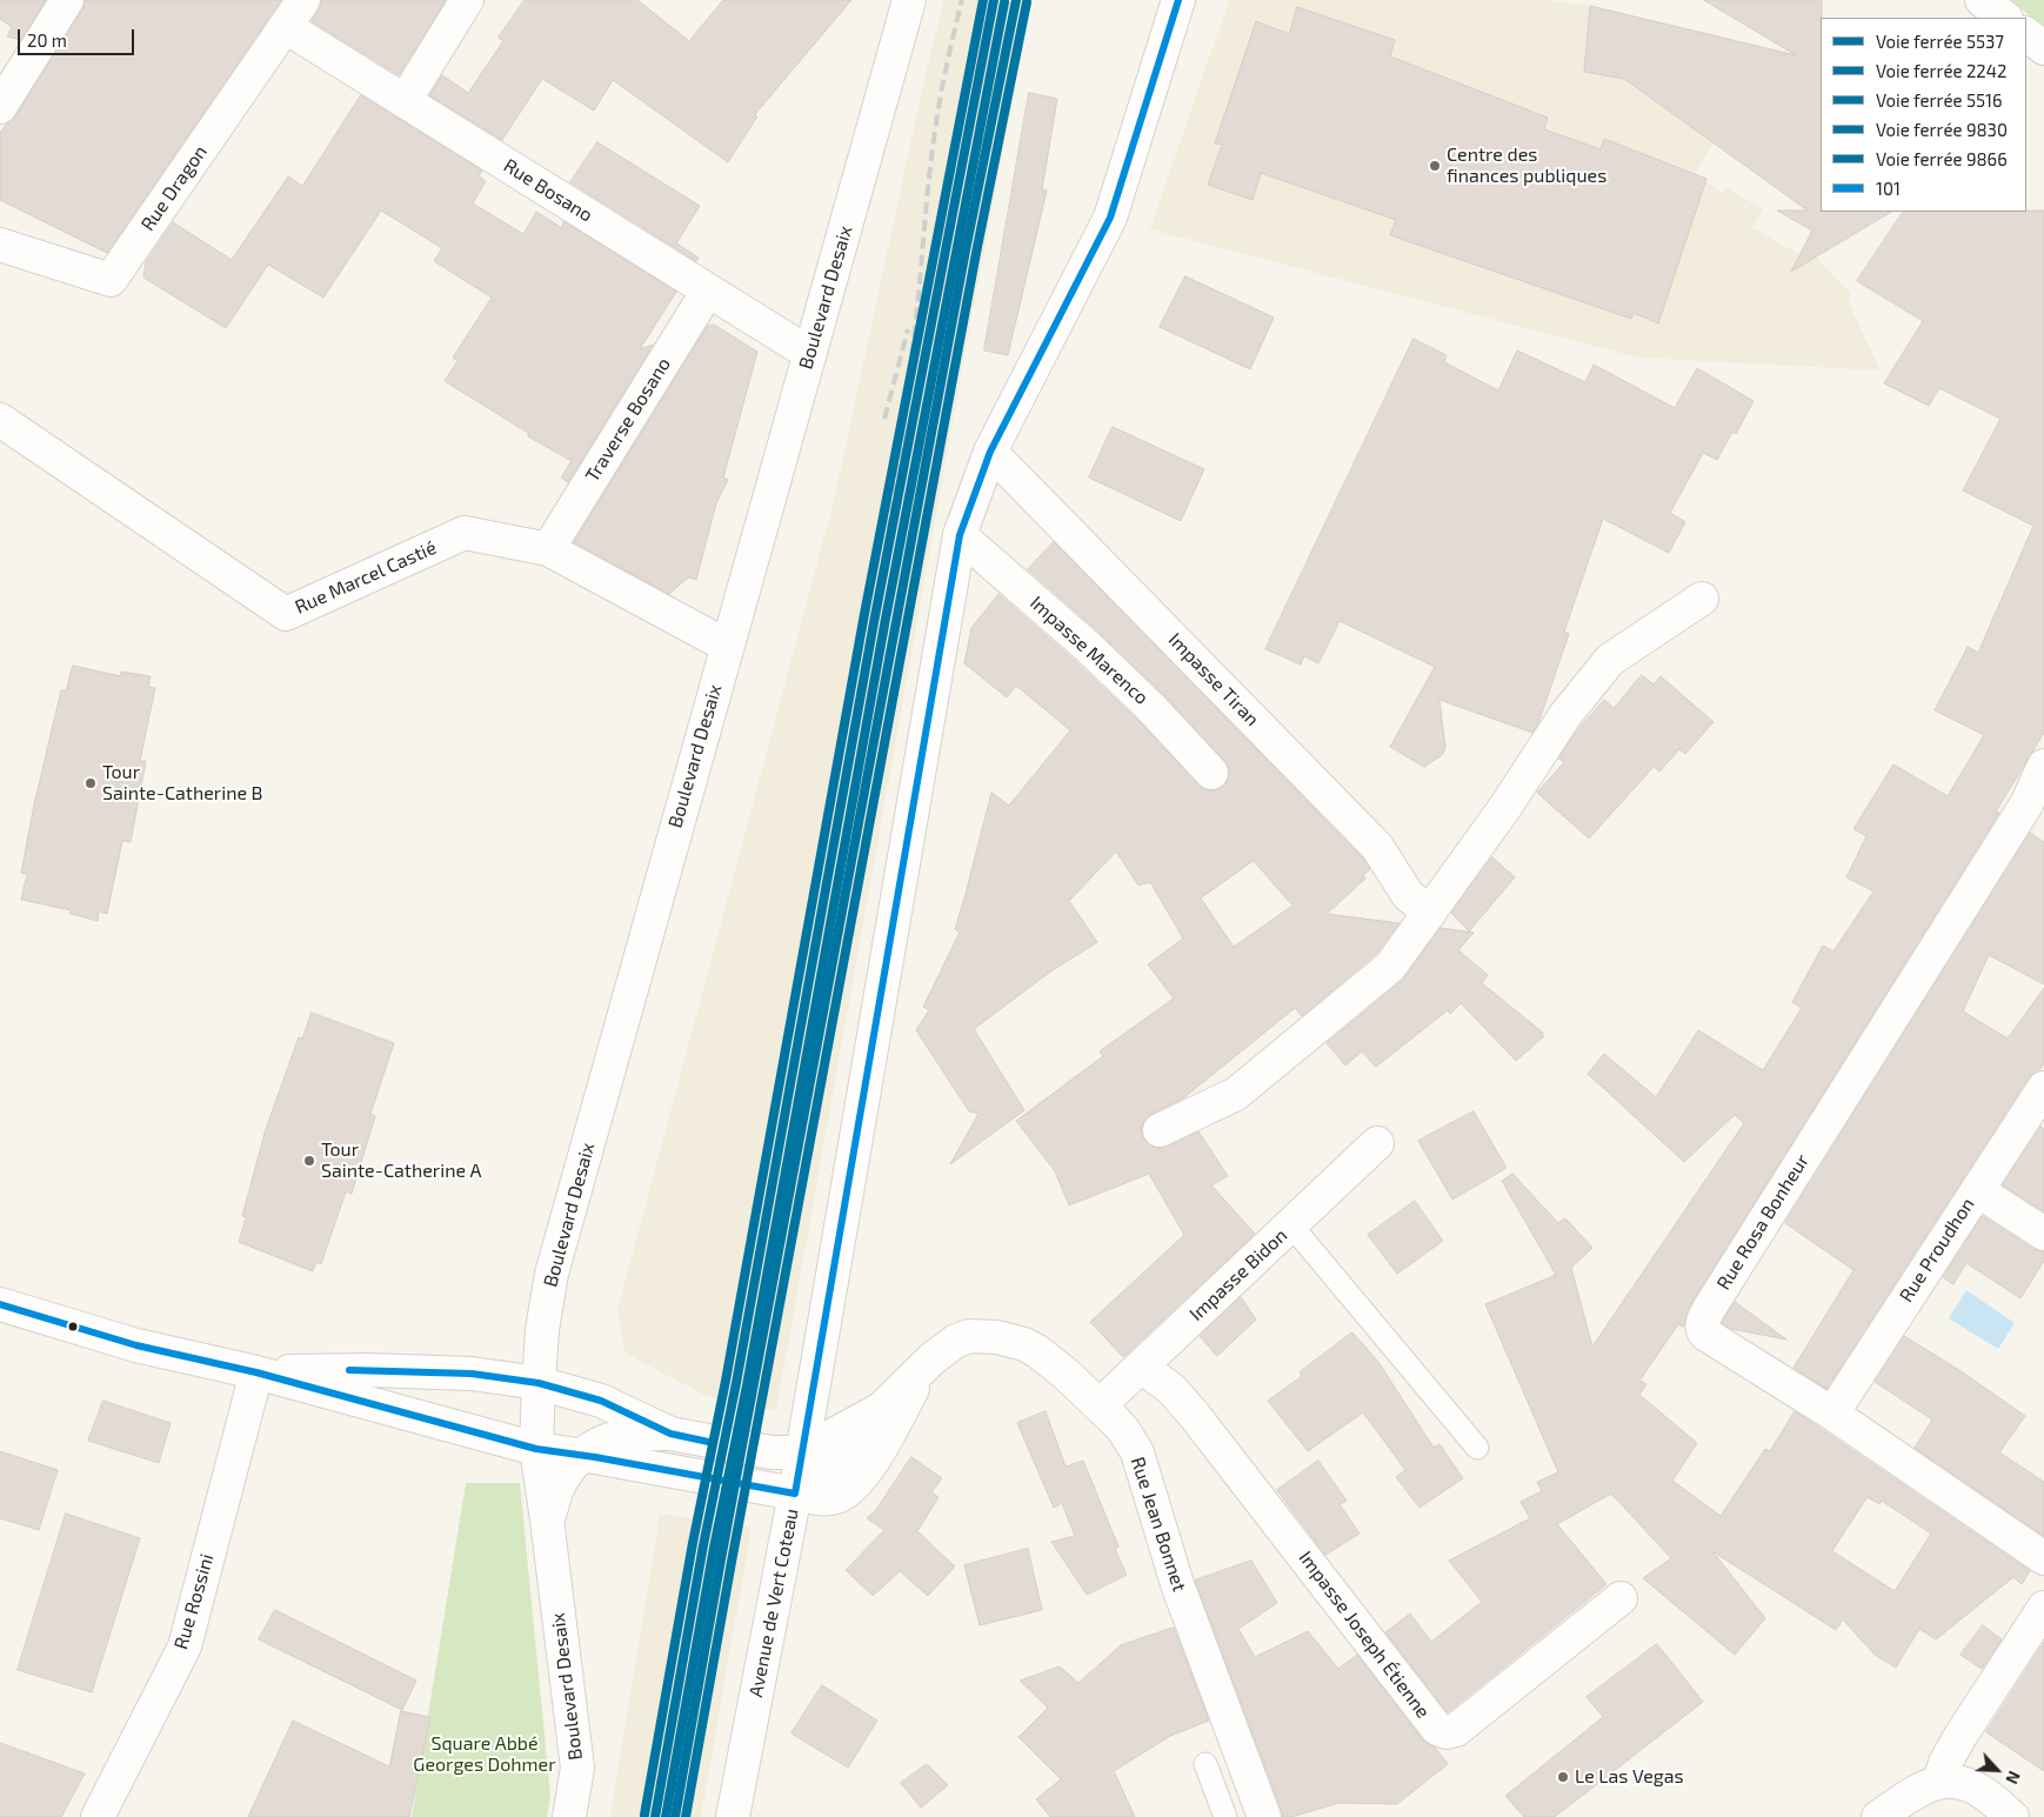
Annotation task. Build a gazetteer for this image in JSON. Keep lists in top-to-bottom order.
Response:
{
  "streets": {
    "street": [
      "Rue Dragon",
      "Rue Bosano",
      "Boulevard Desaix",
      "Traverse Bosano",
      "Rue Marcel Castié",
      "Impasse Marenco",
      "Impasse Tiran",
      "Rue Rosa Bonheur",
      "Rue Proudhon",
      "Impasse Bidon",
      "Rue Jean Bonnet",
      "Rue Rossini",
      "Avenue de Vert Coteau",
      "Impasse Joseph Étienne"
    ]
  },
  "crossings": [
    ["Rue Dragon", "Rue Bosano"],
    ["Rue Bosano", "Boulevard Desaix"],
    ["Rue Bosano", "Traverse Bosano"],
    ["Boulevard Desaix", "Rue Marcel Castié"],
    ["Traverse Bosano", "Rue Marcel Castié"],
    ["Impasse Marenco", "Avenue de Vert Coteau"],
    ["Impasse Tiran", "Avenue de Vert Coteau"],
    ["Rue Rosa Bonheur", "Rue Proudhon"],
    ["Impasse Bidon", "Rue Jean Bonnet"],
    ["Impasse Bidon", "Impasse Joseph Étienne"],
    ["Rue Jean Bonnet", "Avenue de Vert Coteau"]
  ],
  "parks": ["Square Abbé Georges Dohmer"],
  "places": [
    "Centre des finances publiques",
    "Tour Sainte-Catherine B",
    "Tour Sainte-Catherine A",
    "Le Las Vegas"
  ],
  "lines": [
    "rail line 5537",
    "rail line 2242",
    "rail line 9866",
    "transit line 101",
    "rail line 5516",
    "rail line 9830"
  ],
  "legend": [
    "Voie ferrée 5537",
    "Voie ferrée 2242",
    "Voie ferrée 5516",
    "Voie ferrée 9830",
    "Voie ferrée 9866",
    "101"
  ],
  "scale_bar": "20 m",
  "north": "bottom right"
}
